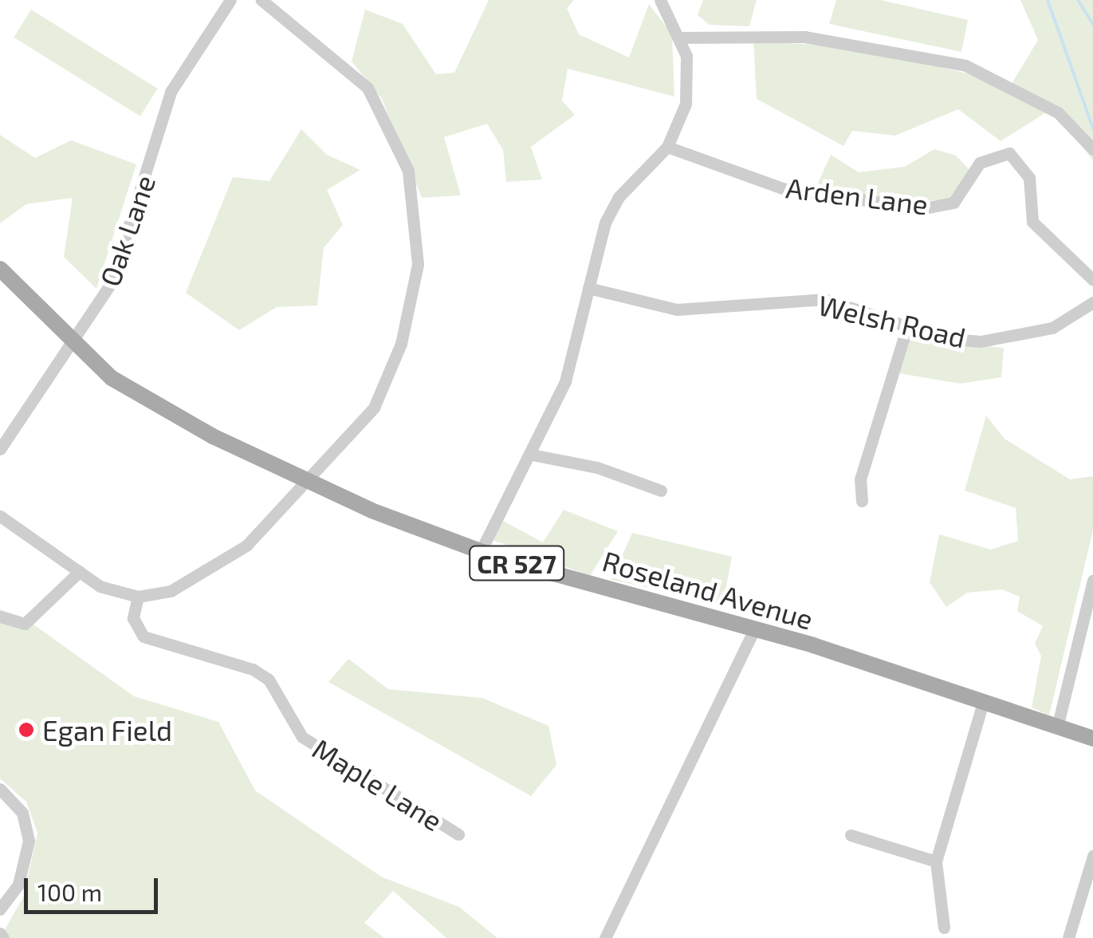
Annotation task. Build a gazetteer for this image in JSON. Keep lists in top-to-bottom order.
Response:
{
  "streets": {
    "main road": ["CR 527", "Roseland Avenue"],
    "street": [
      "Arden Lane",
      "Oak Lane",
      "Welsh Road",
      "Maple Lane"
    ]
  },
  "crossings": [
    ["Oak Lane", "Roseland Avenue"]
  ],
  "places": ["Egan Field"],
  "scale_bar": "100 m"
}
